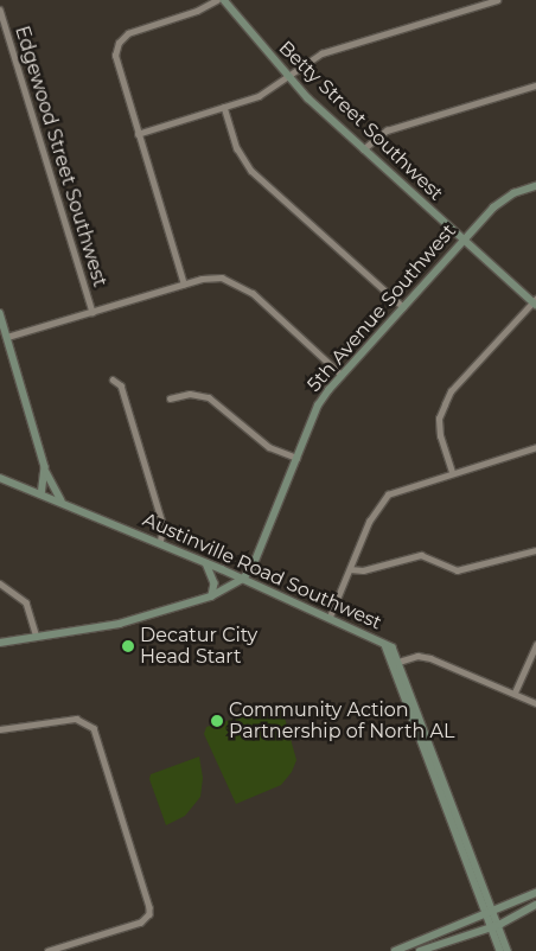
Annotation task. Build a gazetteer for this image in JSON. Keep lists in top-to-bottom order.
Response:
{
  "streets": {
    "street": [
      "Betty Street Southwest",
      "Edgewood Street Southwest",
      "5th Avenue Southwest",
      "Austinville Road Southwest"
    ]
  },
  "crossings": [
    ["Betty Street Southwest", "5th Avenue Southwest"],
    ["5th Avenue Southwest", "Austinville Road Southwest"]
  ],
  "places": ["Decatur City Head Start", "Community Action Partnership of North AL"]
}
